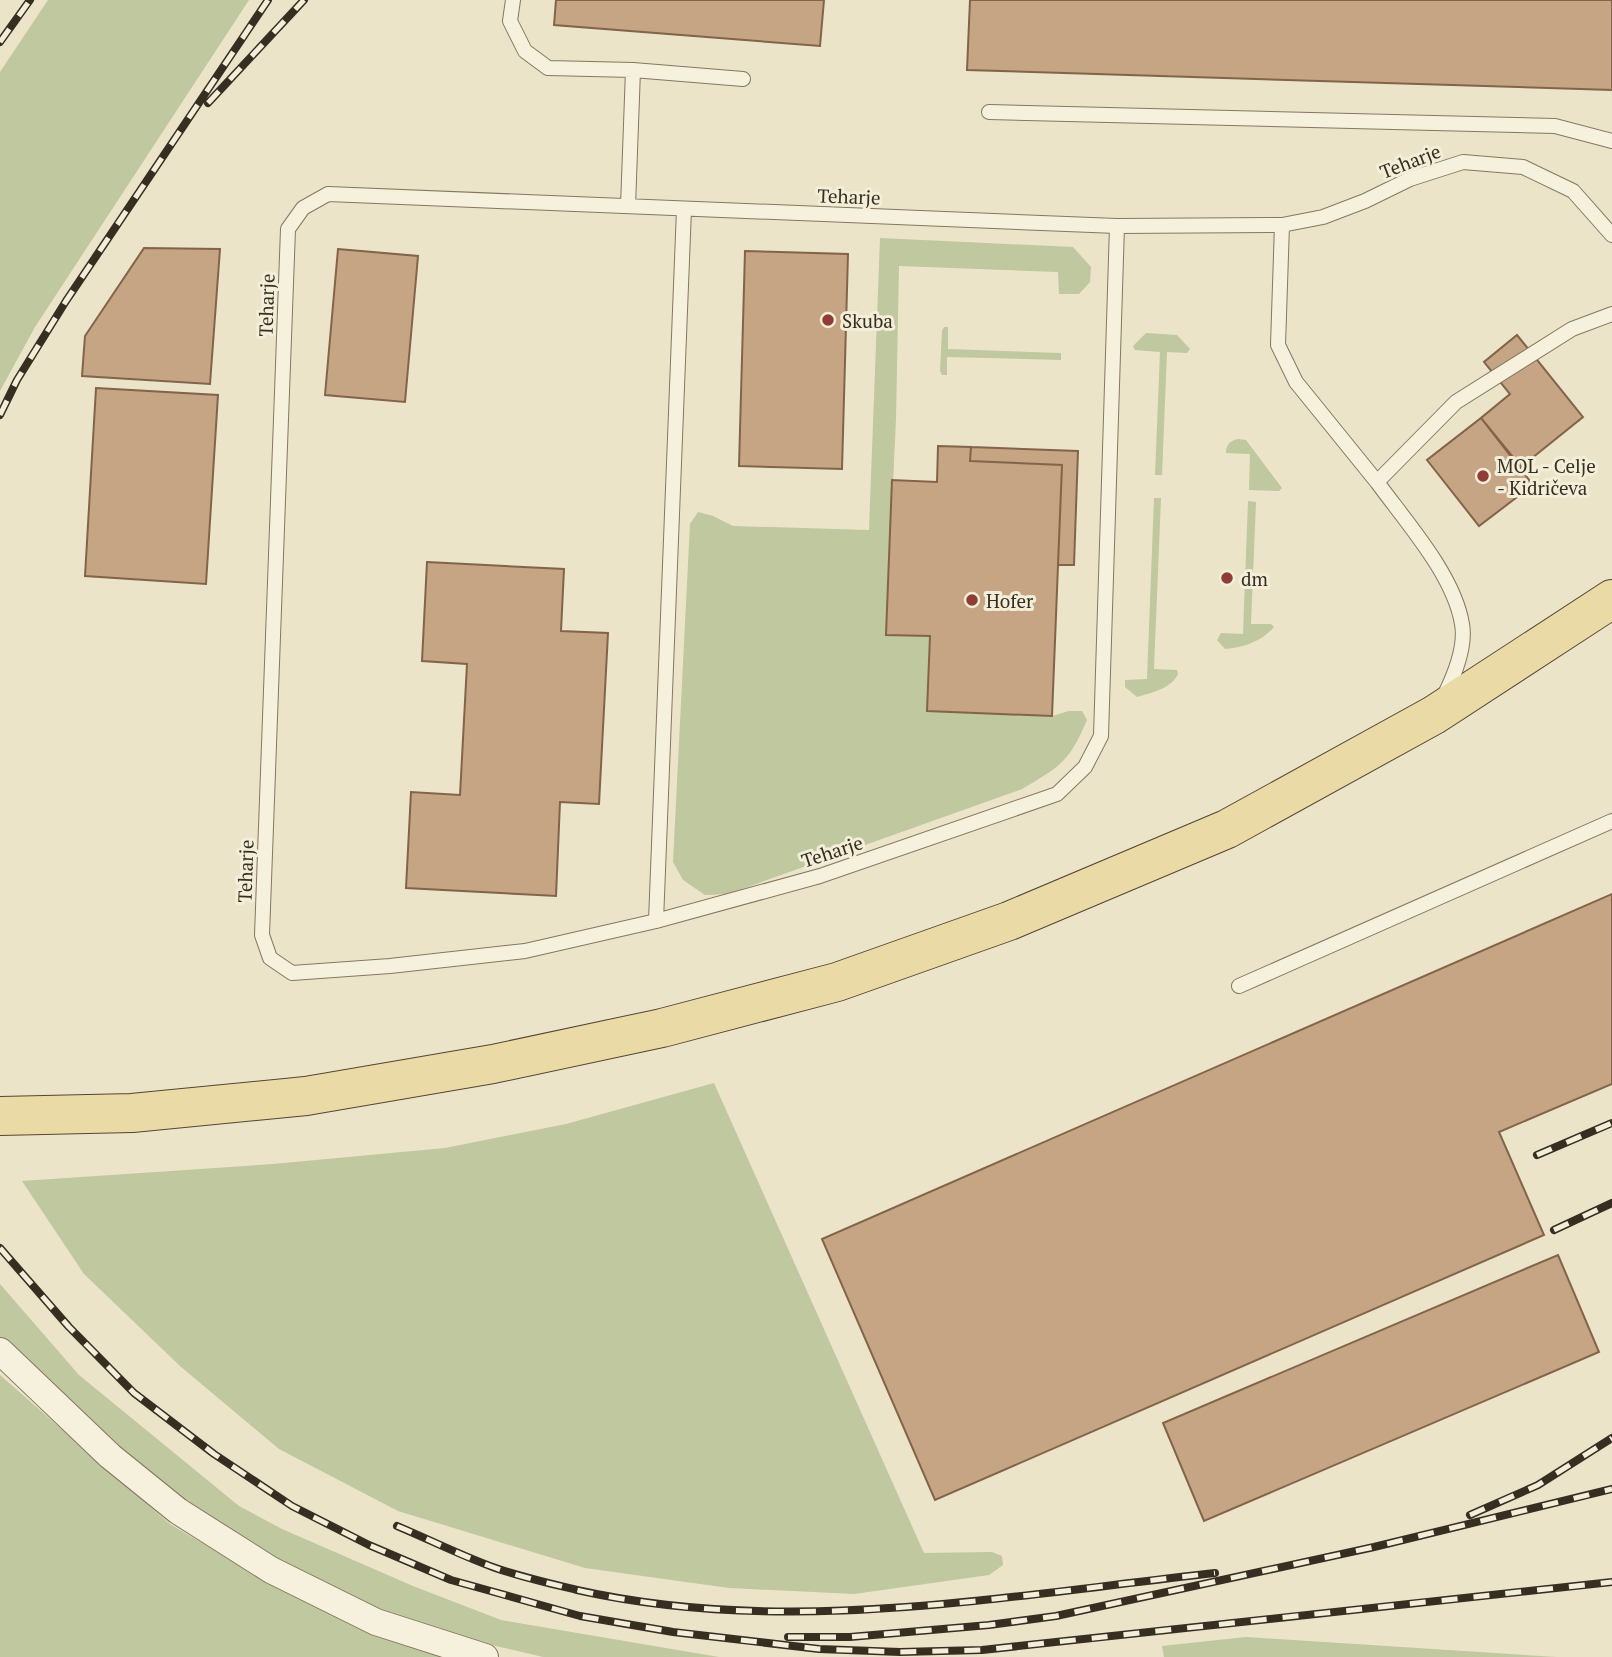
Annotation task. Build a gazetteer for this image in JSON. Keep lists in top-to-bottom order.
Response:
{
  "streets": {
    "lane": ["Teharje"]
  },
  "places": [
    "Skuba",
    "MOL - Celje - Kidričeva",
    "dm",
    "Hofer"
  ]
}
